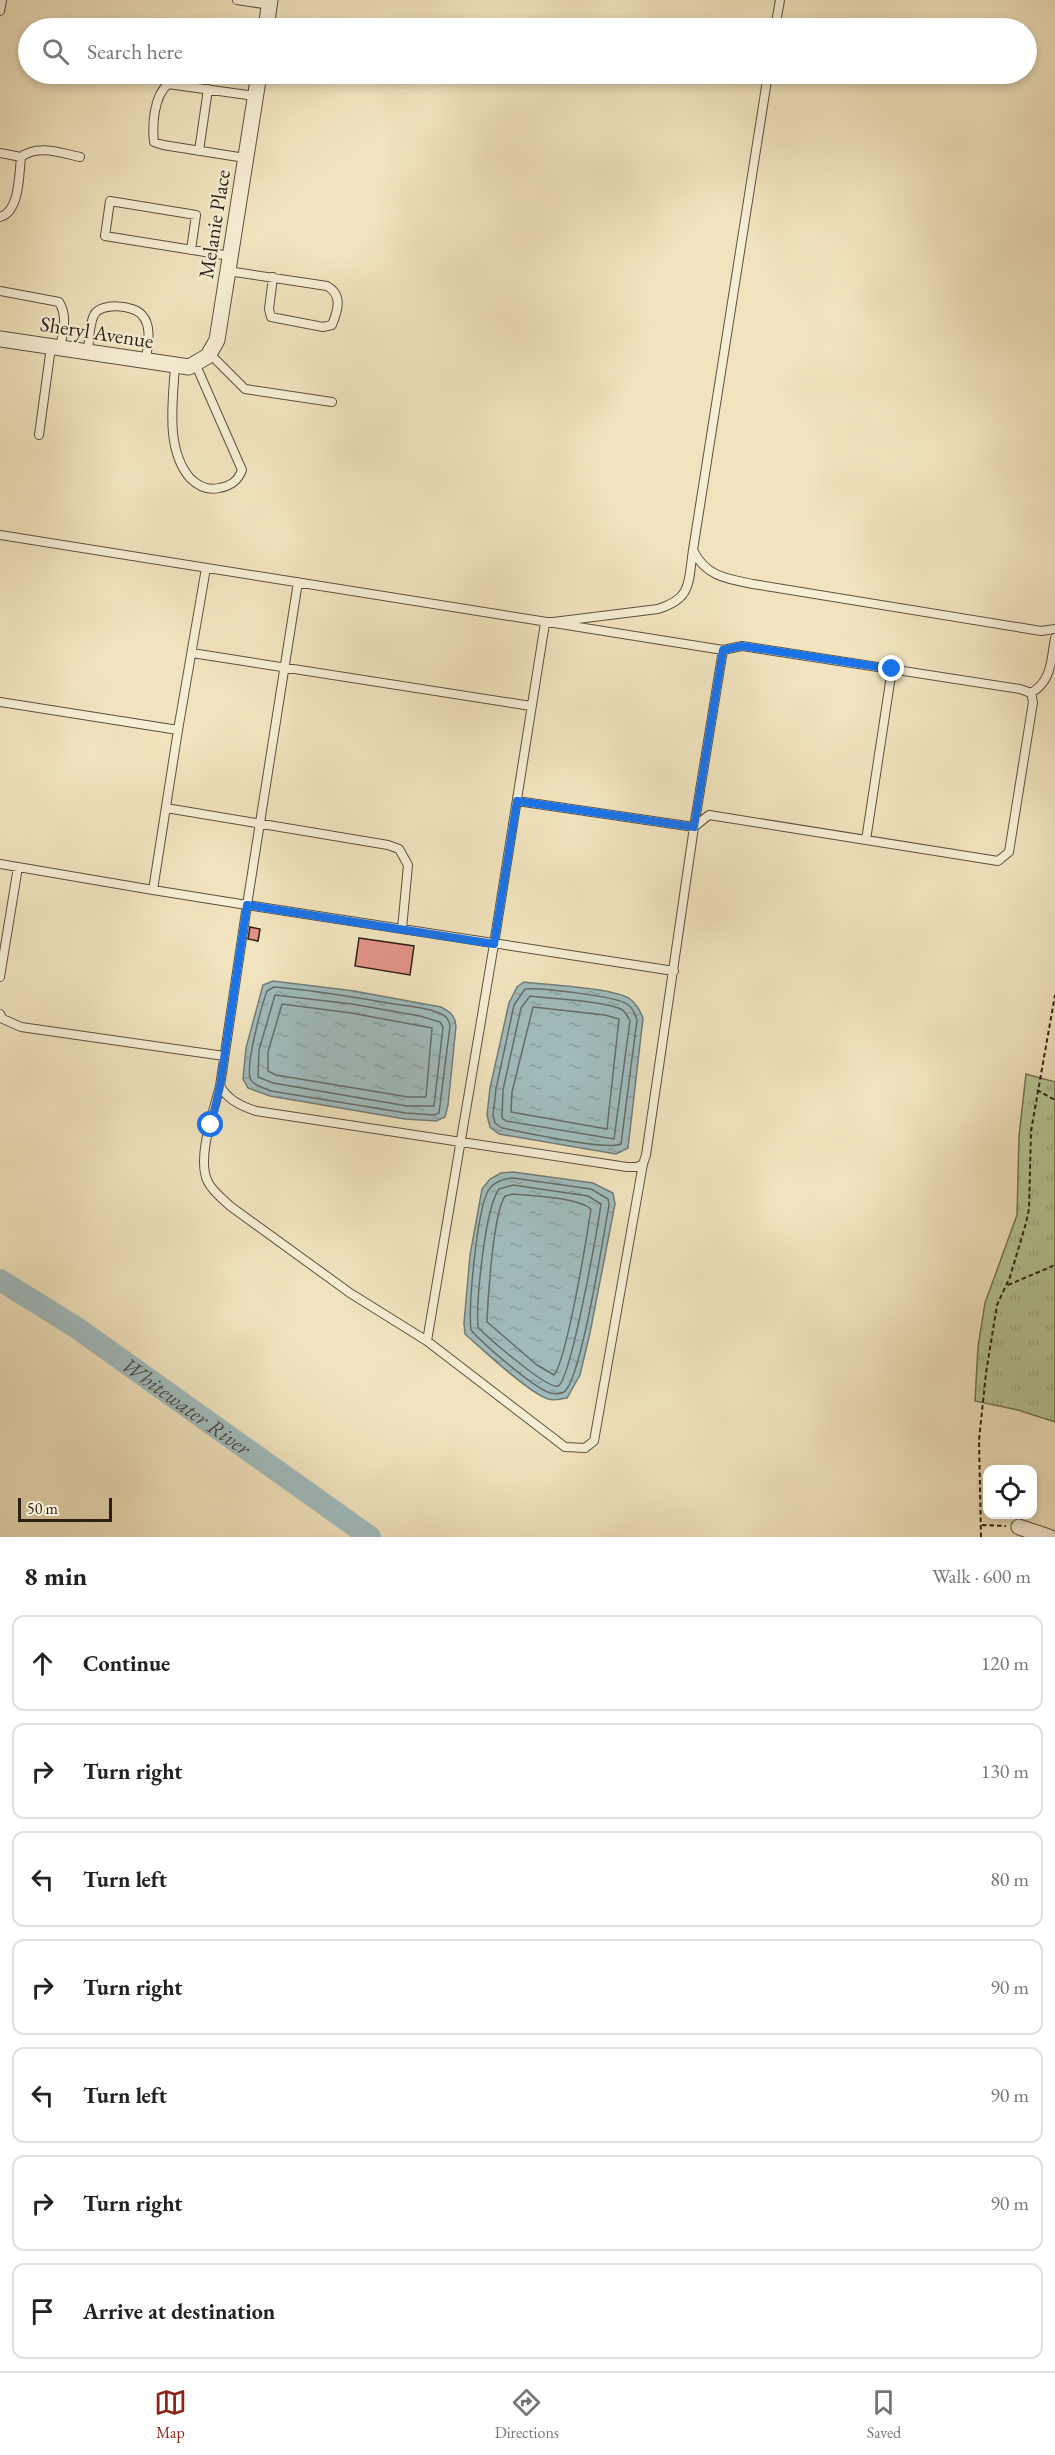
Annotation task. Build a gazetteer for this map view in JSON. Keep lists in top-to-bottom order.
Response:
{
  "streets": {
    "street": ["Melanie Place", "Sheryl Avenue"]
  },
  "water": ["Whitewater River"],
  "scale_bar": "50 m",
  "page": {
    "search": "Search here",
    "scale": "50 m",
    "heading": ["8 min", "Walk · 600 m"],
    "list": [
      ["Continue", "120 m"],
      ["Turn right", "130 m"],
      ["Turn left", "80 m"],
      ["Turn right", "90 m"],
      ["Turn left", "90 m"],
      ["Turn right", "90 m"],
      "Arrive at destination"
    ],
    "nav": ["Map", "Directions", "Saved"]
  }
}
